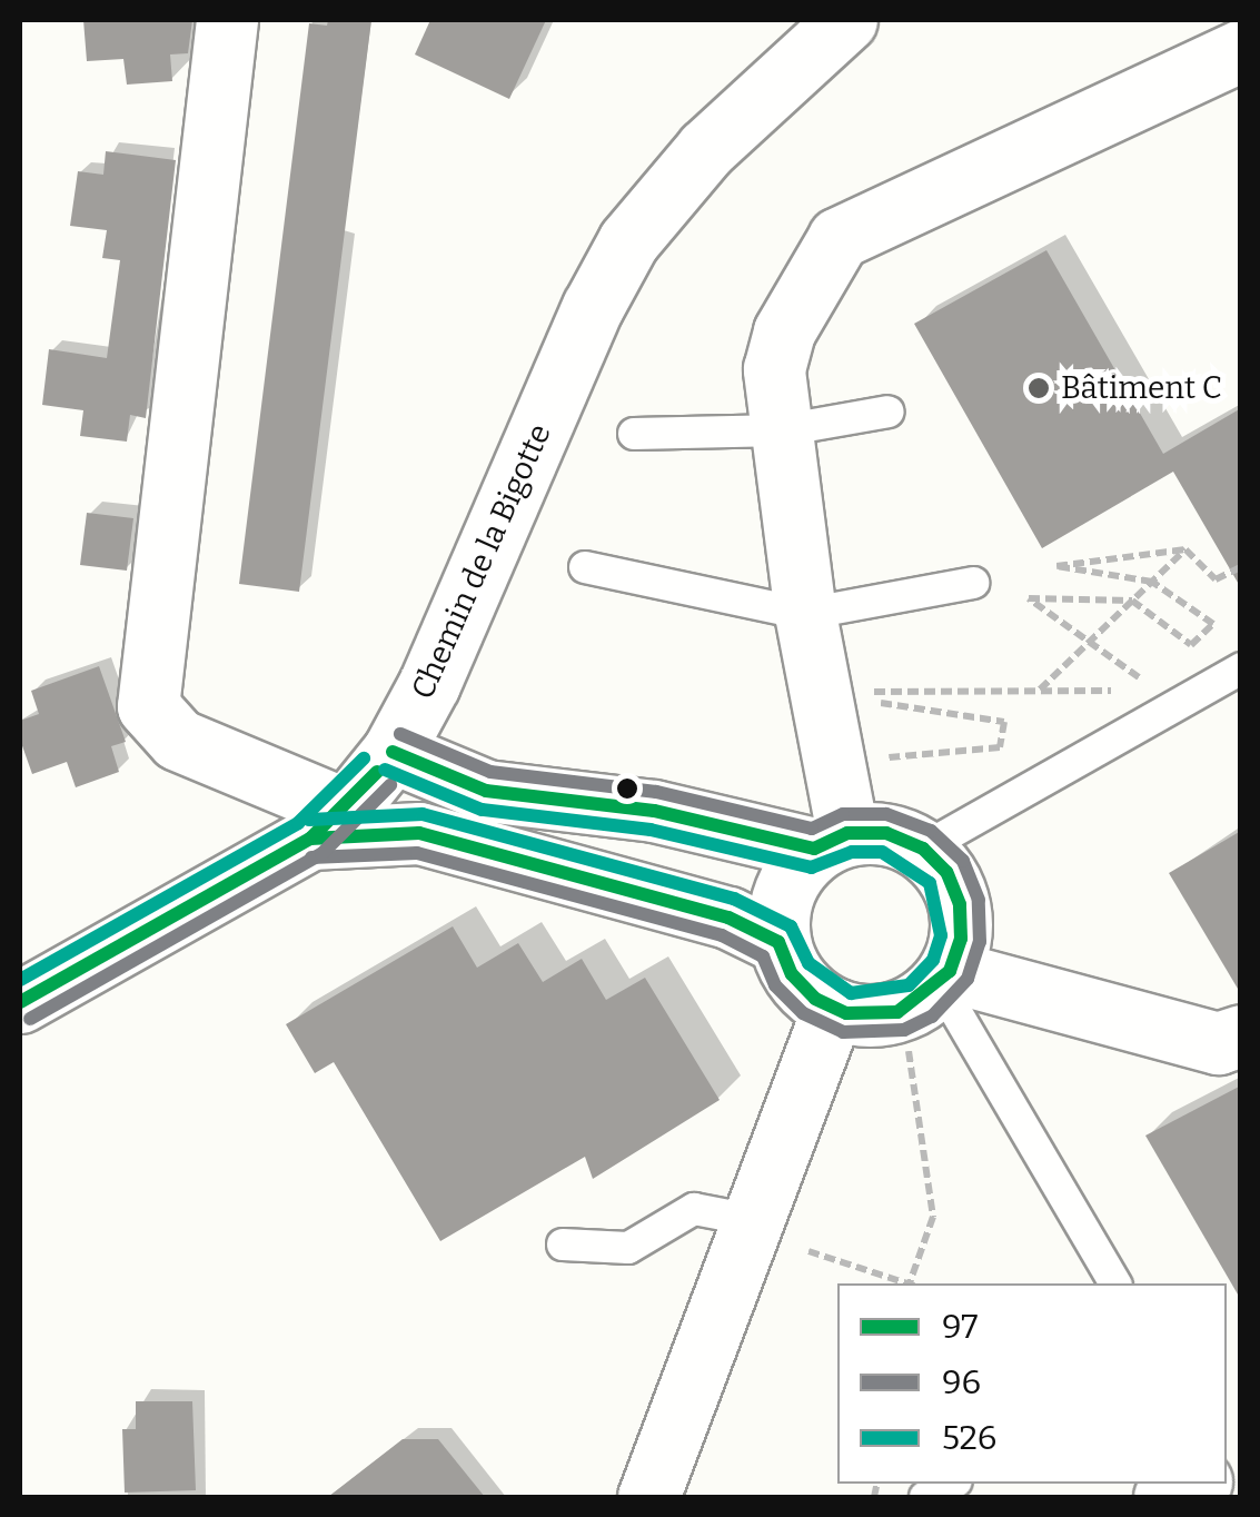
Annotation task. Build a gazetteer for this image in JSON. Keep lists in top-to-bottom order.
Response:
{
  "streets": {
    "street": ["Chemin de la Bigotte"]
  },
  "places": ["Bâtiment C"],
  "lines": ["transit line 96", "transit line 97", "transit line 526"],
  "legend": ["97", "96", "526"]
}
